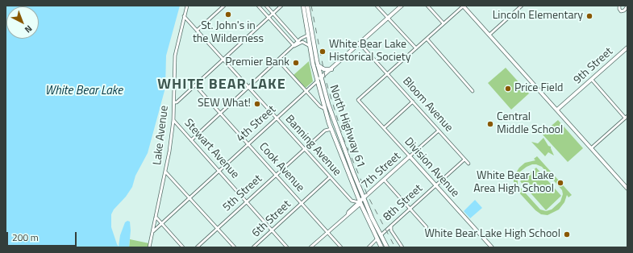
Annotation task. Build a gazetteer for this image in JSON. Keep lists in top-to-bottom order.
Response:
{
  "streets": {
    "main road": ["North Highway 61"],
    "street": [
      "9th Street",
      "Bloom Avenue",
      "4th Street",
      "Lake Avenue",
      "Banning Avenue",
      "Stewart Avenue",
      "Cook Avenue",
      "Division Avenue",
      "7th Street",
      "5th Street",
      "8th Street",
      "6th Street"
    ]
  },
  "crossings": [
    ["Bloom Avenue", "4th Street"],
    ["Bloom Avenue", "Division Avenue"],
    ["Bloom Avenue", "7th Street"],
    ["Bloom Avenue", "8th Street"],
    ["4th Street", "North Highway 61"],
    ["4th Street", "Lake Avenue"],
    ["4th Street", "Banning Avenue"],
    ["4th Street", "Stewart Avenue"],
    ["4th Street", "Cook Avenue"],
    ["North Highway 61", "7th Street"],
    ["North Highway 61", "5th Street"],
    ["North Highway 61", "8th Street"],
    ["Lake Avenue", "Banning Avenue"],
    ["Lake Avenue", "Stewart Avenue"],
    ["Banning Avenue", "5th Street"],
    ["Banning Avenue", "6th Street"],
    ["Stewart Avenue", "5th Street"],
    ["Stewart Avenue", "6th Street"],
    ["Cook Avenue", "7th Street"],
    ["Cook Avenue", "5th Street"],
    ["Cook Avenue", "6th Street"],
    ["Division Avenue", "7th Street"],
    ["Division Avenue", "8th Street"]
  ],
  "districts": ["WHITE BEAR LAKE"],
  "water": ["White Bear Lake"],
  "places": [
    "St. John's in the Wilderness",
    "Lincoln Elementary",
    "White Bear Lake Historical Society",
    "Premier Bank",
    "Price Field",
    "SEW What!",
    "Central Middle School",
    "White Bear Lake Area High School",
    "White Bear Lake High School"
  ],
  "scale_bar": "200 m",
  "north": "bottom right"
}
